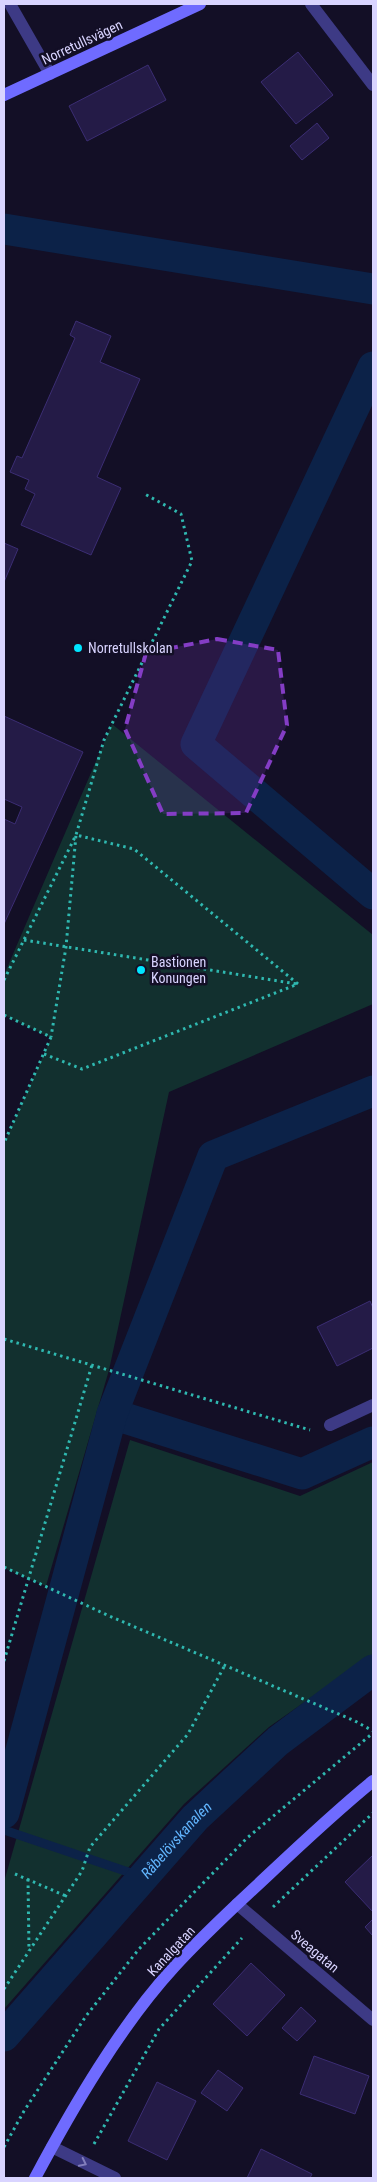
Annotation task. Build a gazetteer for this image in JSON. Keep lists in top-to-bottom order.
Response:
{
  "streets": {
    "street": ["Norretullsvägen", "Kanalgatan", "Sveagatan"]
  },
  "crossings": [
    ["Kanalgatan", "Sveagatan"]
  ],
  "water": ["Råbelövskanalen"],
  "places": ["Norretullskolan", "Bastionen Konungen"]
}
